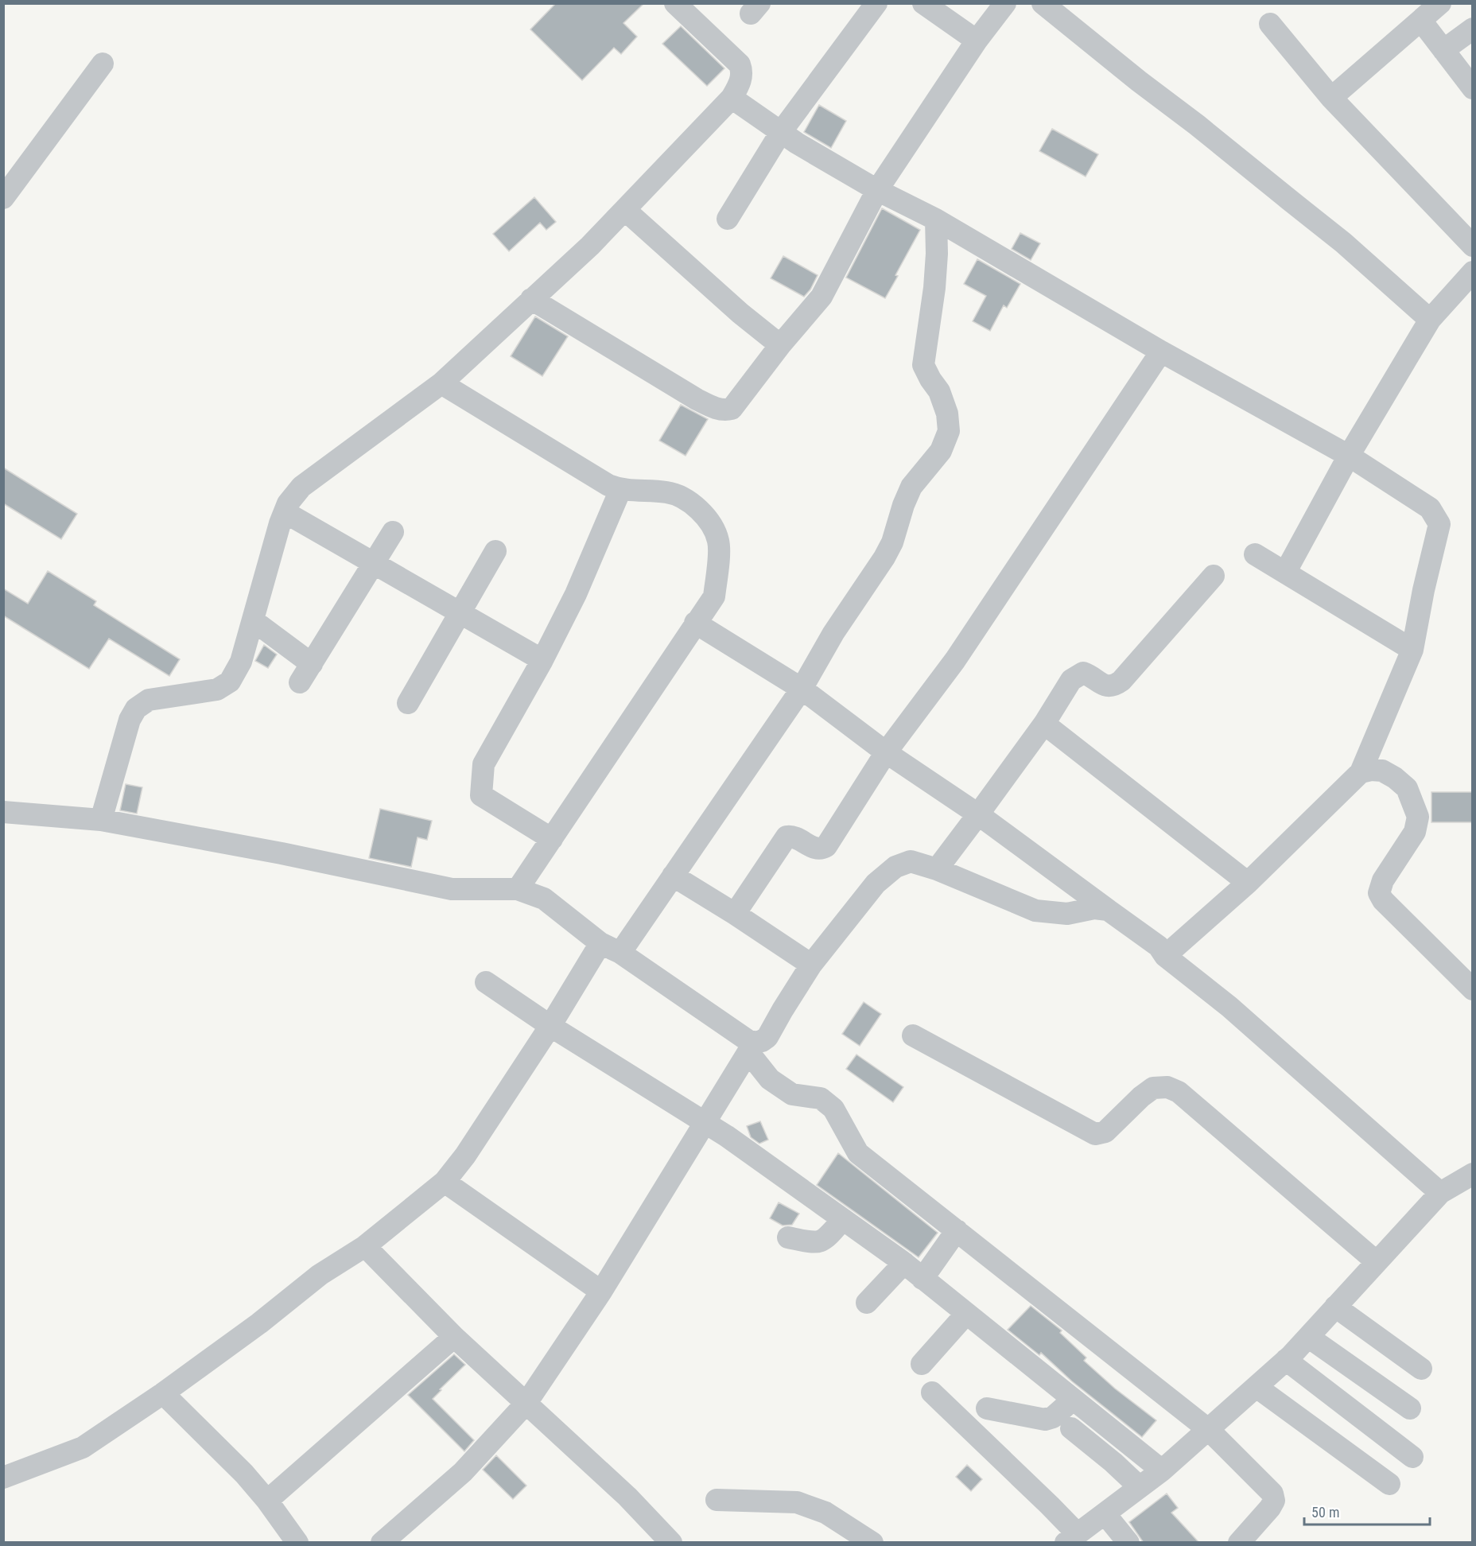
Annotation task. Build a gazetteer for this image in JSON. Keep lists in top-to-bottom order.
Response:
{
  "scale_bar": "50 m"
}
